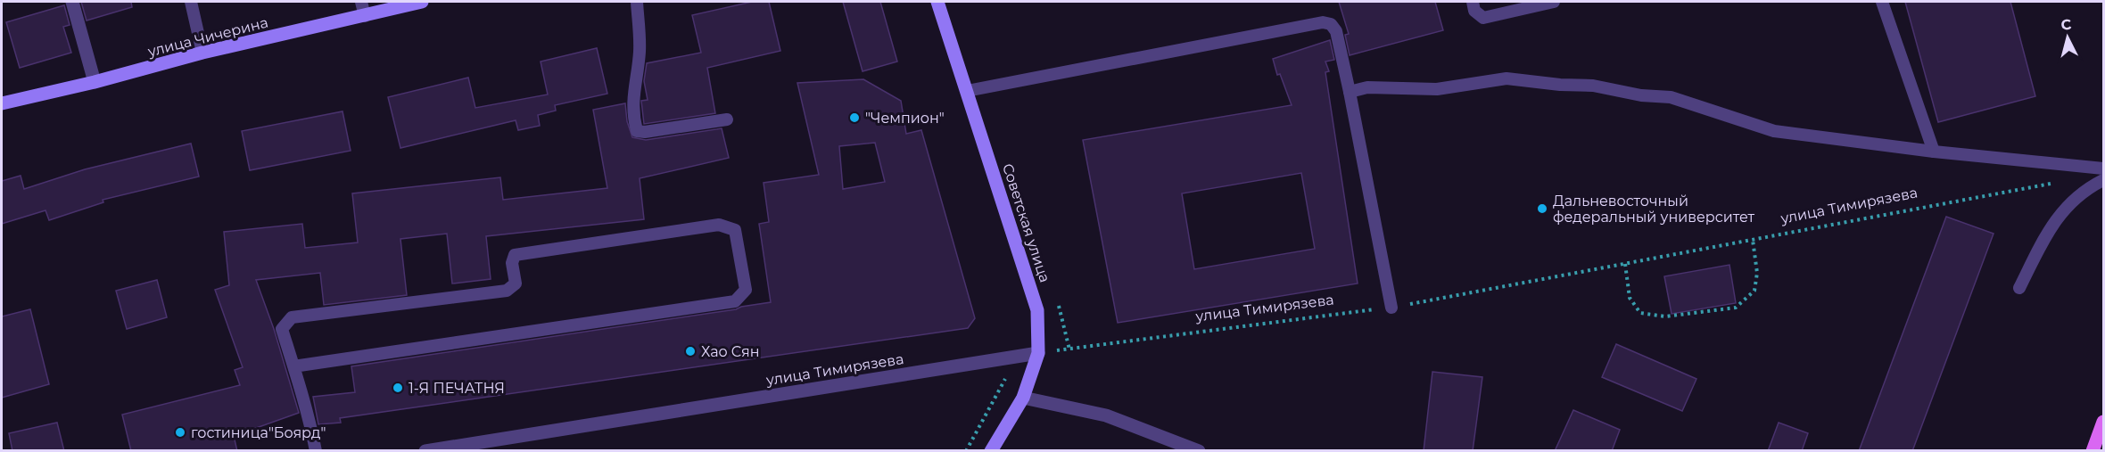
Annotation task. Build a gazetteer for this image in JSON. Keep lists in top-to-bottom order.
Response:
{
  "streets": {
    "main road": ["улица Чичерина", "Советская улица"],
    "street": ["улица Тимирязева"]
  },
  "crossings": [
    ["улица Тимирязева", "Советская улица"]
  ],
  "places": [
    "\"Чемпион\"",
    "Дальневосточный федеральный университет",
    "Хао Сян",
    "1-Я ПЕЧАТНЯ",
    "гостиница\"Боярд\""
  ],
  "north": "top"
}
